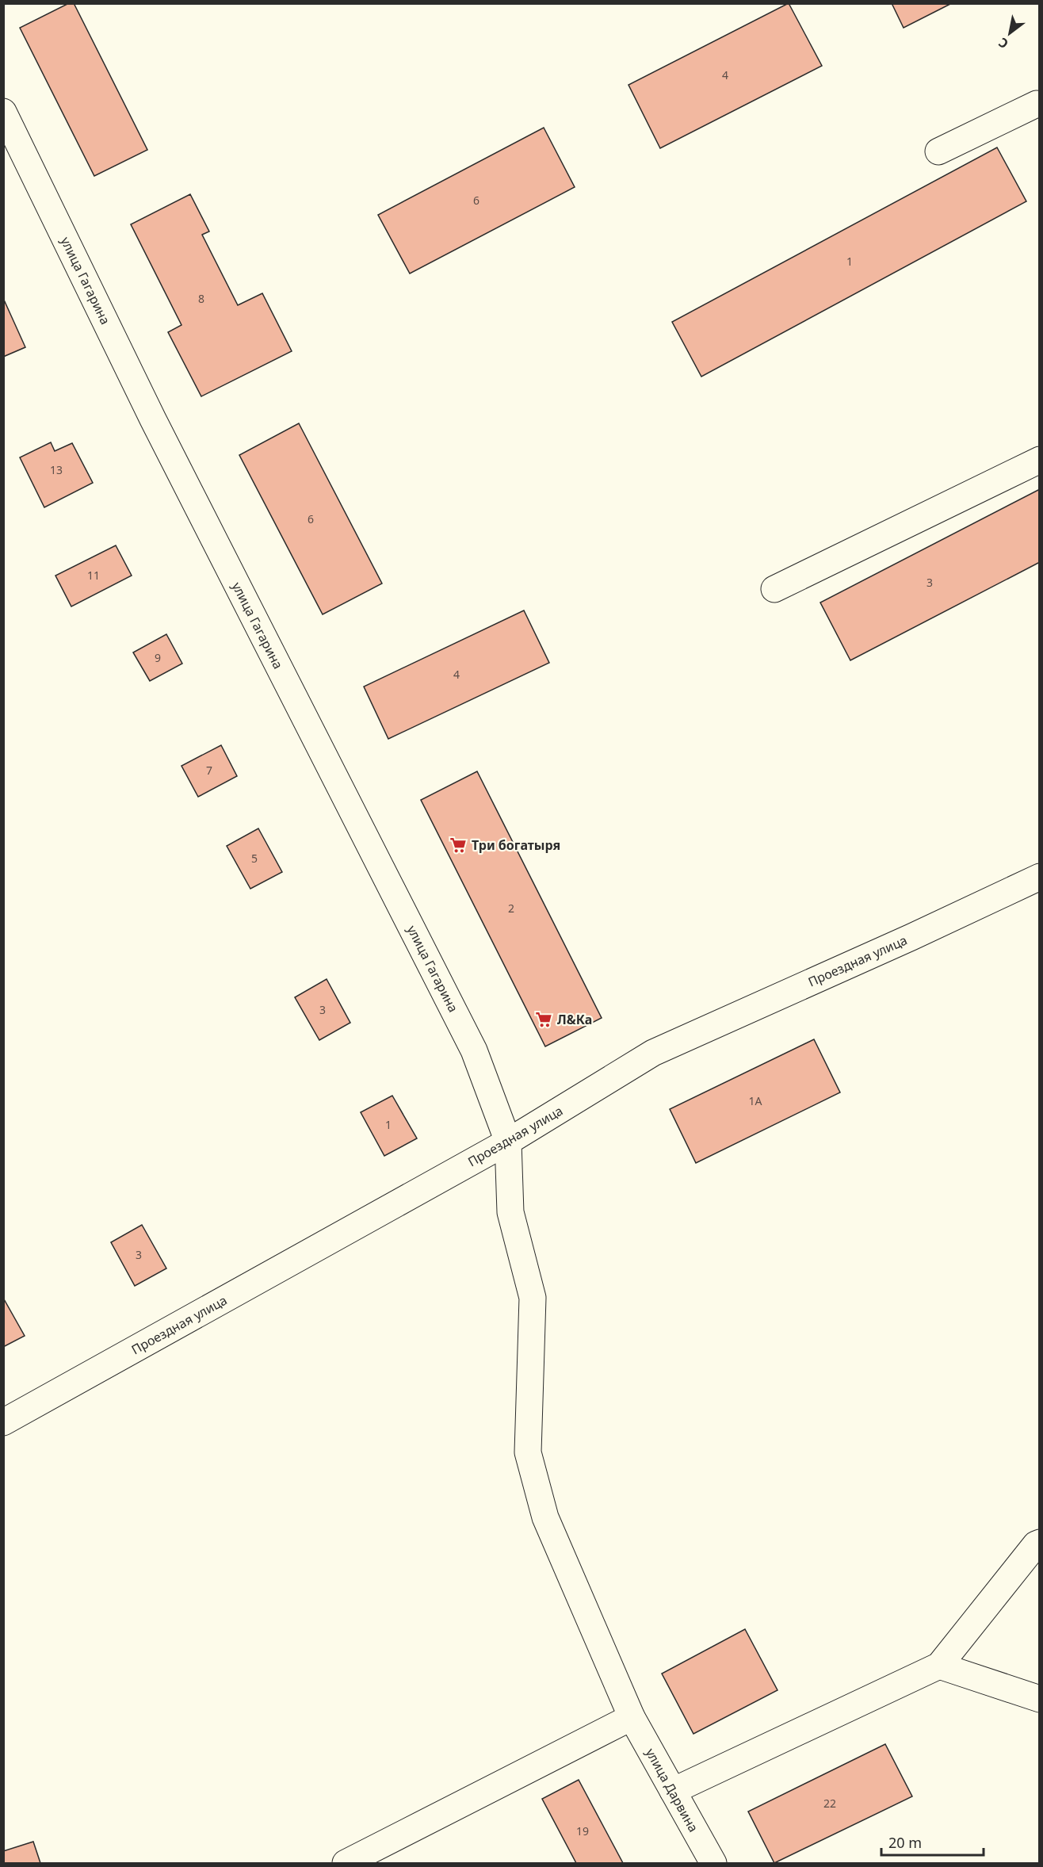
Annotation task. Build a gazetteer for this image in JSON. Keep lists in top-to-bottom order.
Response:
{
  "streets": {
    "street": ["улица Гагарина", "Проездная улица", "улица Дарвина"]
  },
  "crossings": [
    ["улица Гагарина", "Проездная улица"],
    ["улица Гагарина", "улица Дарвина"]
  ],
  "places": {
    "supermarket": ["Три богатыря", "Л&Ка"]
  },
  "house_numbers": [
    "4",
    "6",
    "1",
    "8",
    "13",
    "6",
    "11",
    "3",
    "9",
    "4",
    "7",
    "5",
    "2",
    "3",
    "1А",
    "1",
    "3",
    "22",
    "19"
  ],
  "scale_bar": "20 m",
  "north": "bottom left"
}
